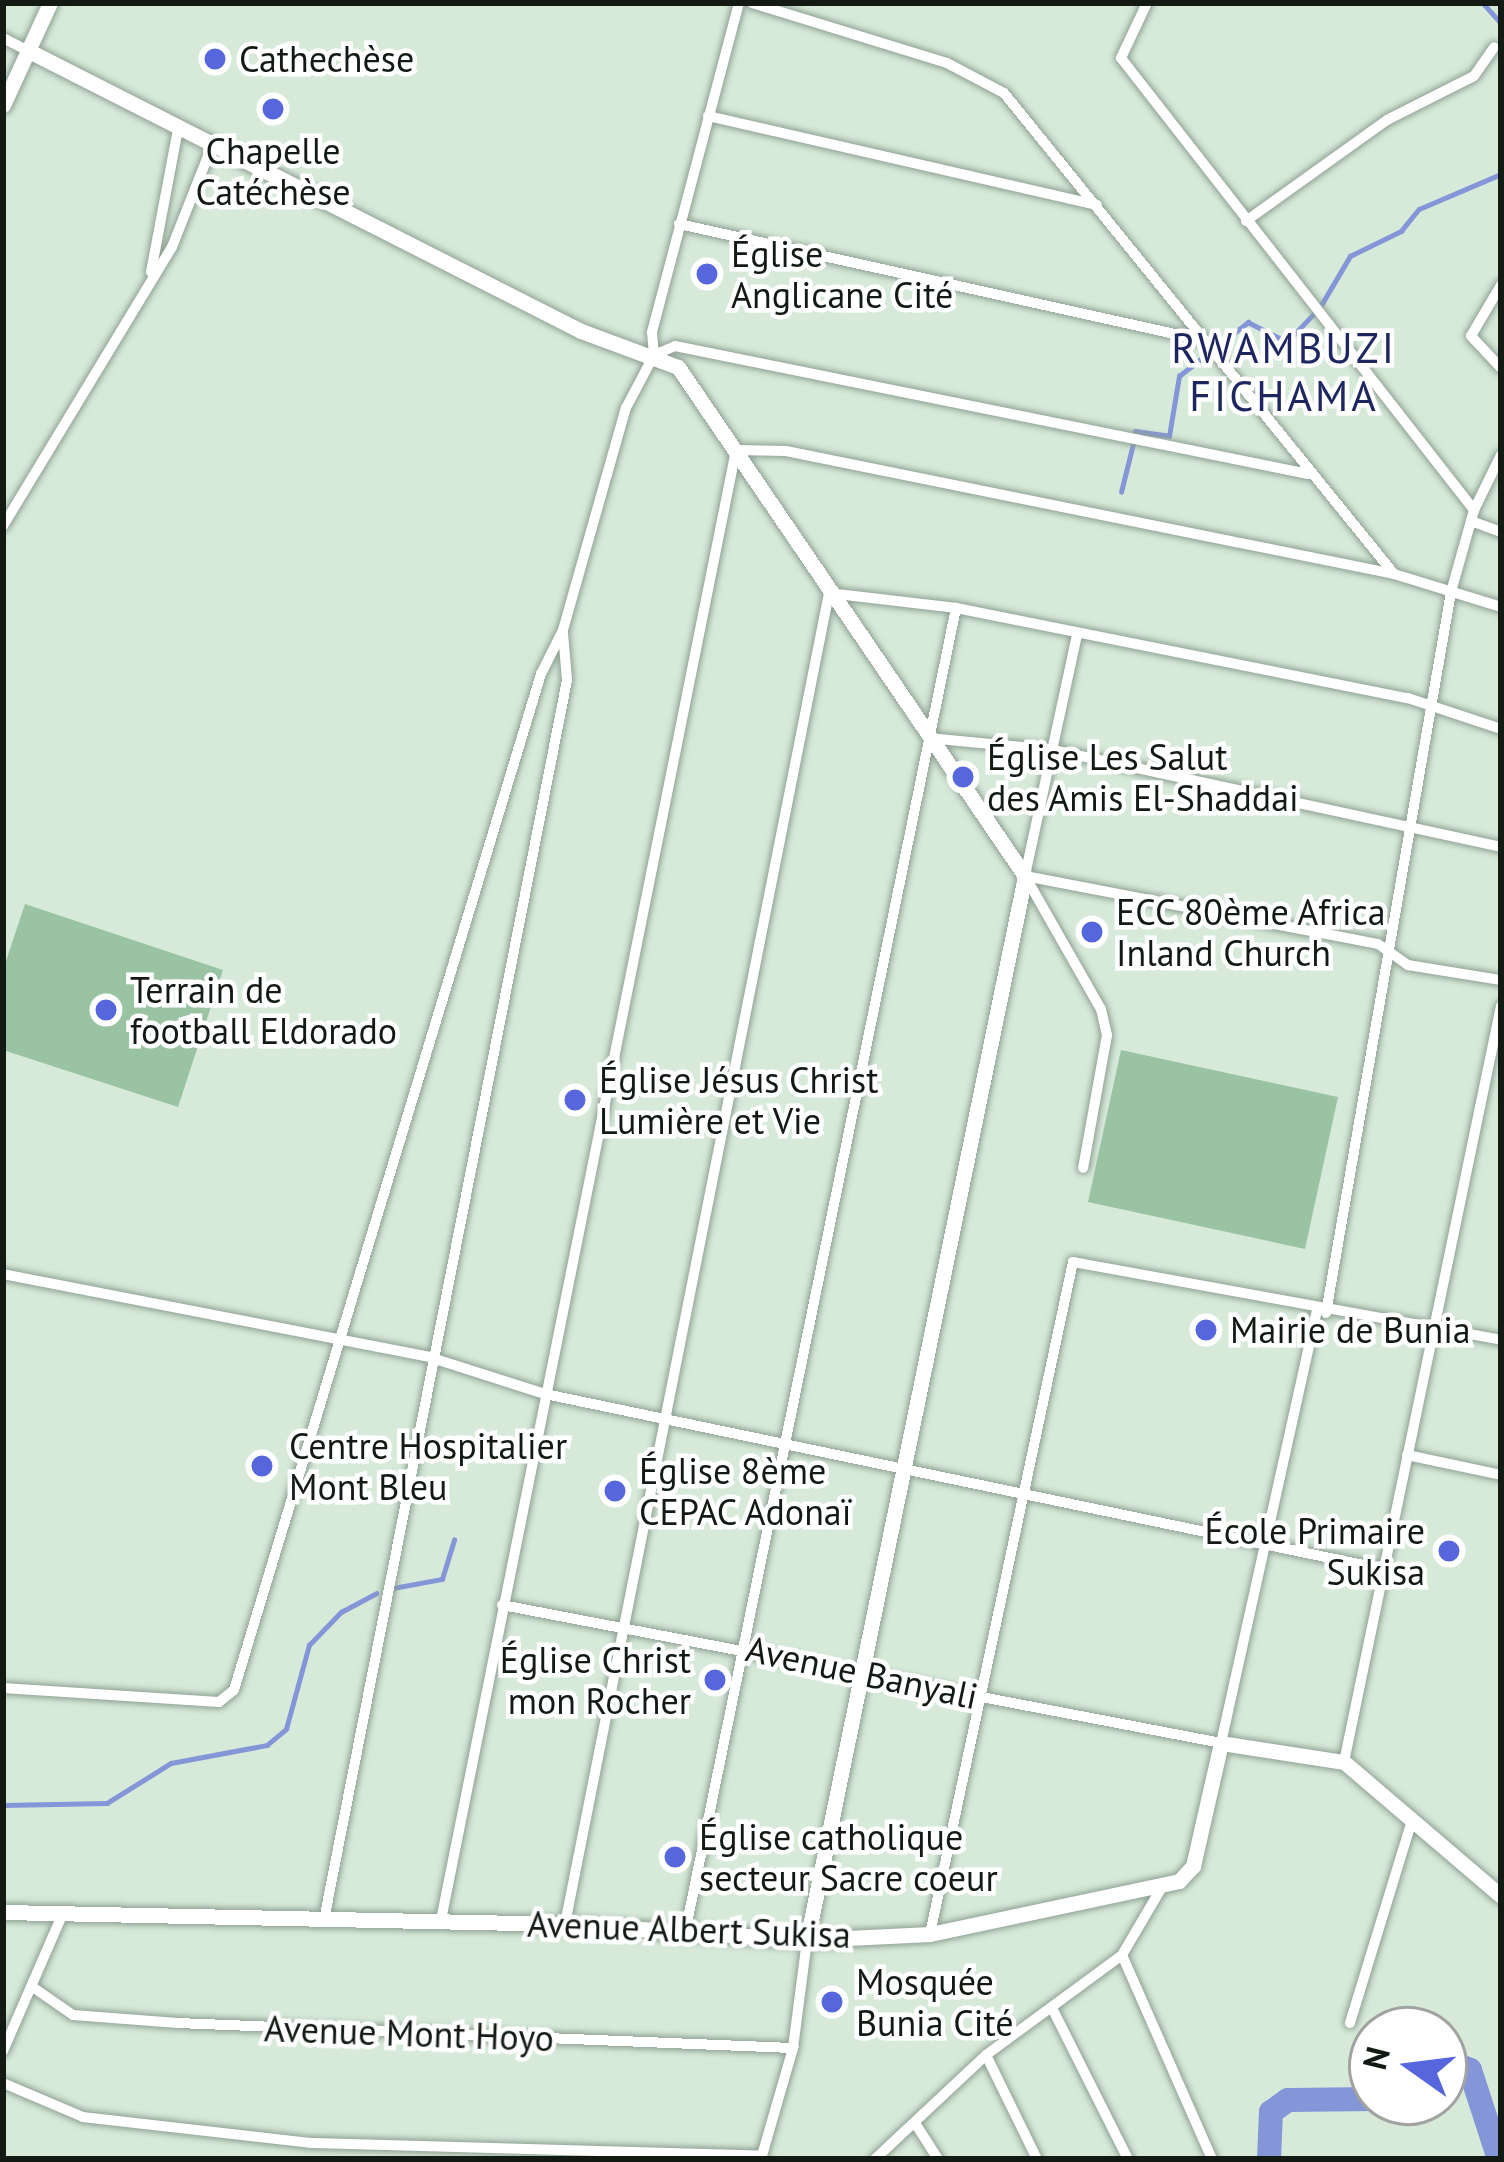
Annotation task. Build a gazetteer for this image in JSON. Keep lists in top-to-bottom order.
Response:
{
  "streets": {
    "street": ["Avenue Banyali", "Avenue Albert Sukisa", "Avenue Mont Hoyo"]
  },
  "districts": ["RWAMBUZI FICHAMA"],
  "places": [
    "Cathechèse",
    "Chapelle Catéchèse",
    "Église Anglicane Cité",
    "Église Les Salut des Amis El-Shaddai",
    "ECC 80ème Africa Inland Church",
    "Terrain de football Eldorado",
    "Église Jésus Christ Lumière et Vie",
    "Mairie de Bunia",
    "Centre Hospitalier Mont Bleu",
    "Église 8ème CEPAC Adonaï",
    "École Primaire Sukisa",
    "Église Christ mon Rocher",
    "Église catholique secteur Sacre coeur",
    "Mosquée Bunia Cité"
  ],
  "north": "left"
}
